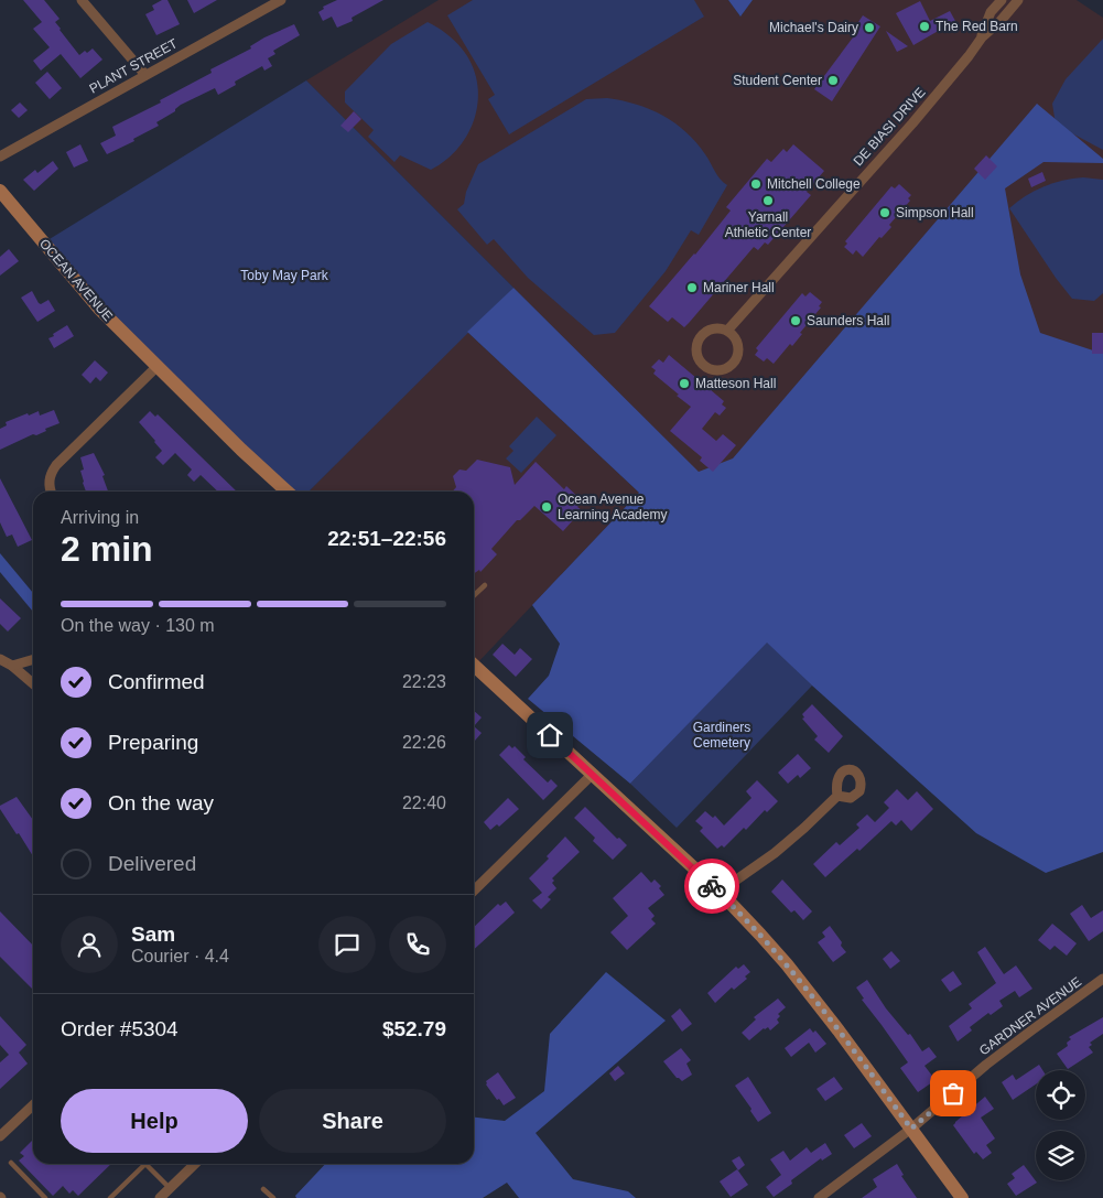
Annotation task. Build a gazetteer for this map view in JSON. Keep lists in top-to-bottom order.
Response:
{
  "streets": {
    "main road": ["OCEAN AVENUE"],
    "street": ["PLANT STREET", "DE BIASI DRIVE", "GARDNER AVENUE"]
  },
  "parks": ["Toby May Park", "Gardiners Cemetery"],
  "places": [
    "The Red Barn",
    "Michael's Dairy",
    "Student Center",
    "Mitchell College",
    "Yarnall Athletic Center",
    "Simpson Hall",
    "Mariner Hall",
    "Saunders Hall",
    "Matteson Hall",
    "Ocean Avenue Learning Academy"
  ],
  "page": {
    "heading": ["2 min", "Arriving in", "22:51–22:56"],
    "panel": [
      "Sam",
      "Courier · 4.4",
      "Order #5304",
      "$52.79"
    ],
    "bar": "On the way · 130 m",
    "list": [
      ["Confirmed", "22:23"],
      ["Preparing", "22:26"],
      ["On the way", "22:40"],
      "Delivered"
    ],
    "buttons": ["Help", "Share"]
  }
}
